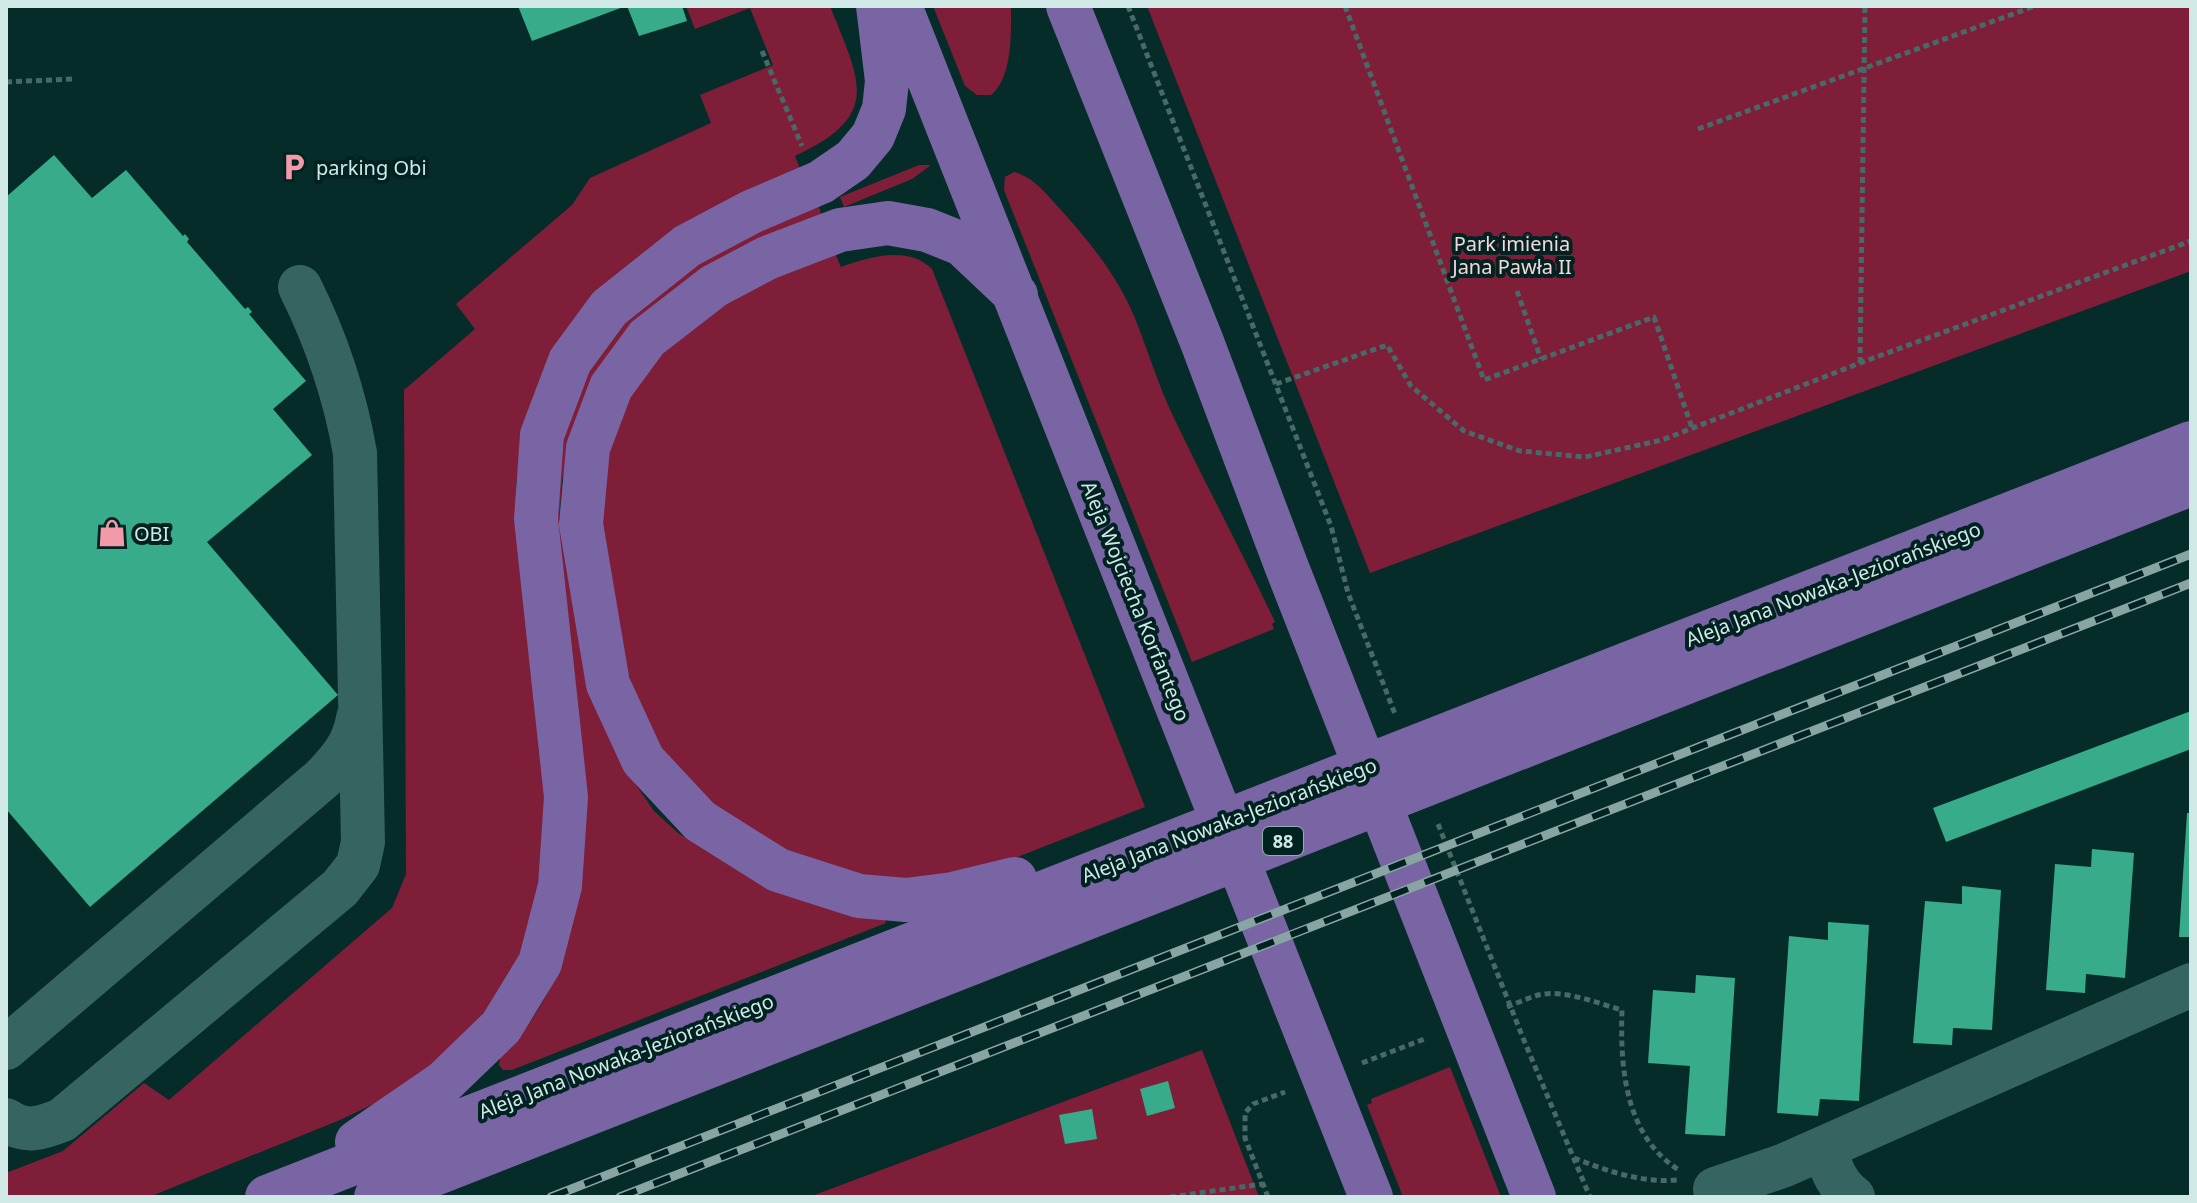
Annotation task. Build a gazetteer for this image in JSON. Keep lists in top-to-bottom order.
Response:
{
  "streets": {
    "main road": ["Aleja Jana Nowaka-Jeziorańskiego", "Aleja Wojciecha Korfantego", "88"]
  },
  "parks": ["Park imienia Jana Pawła II"],
  "places": {
    "parking": ["parking Obi"],
    "shop": ["OBI"]
  }
}
